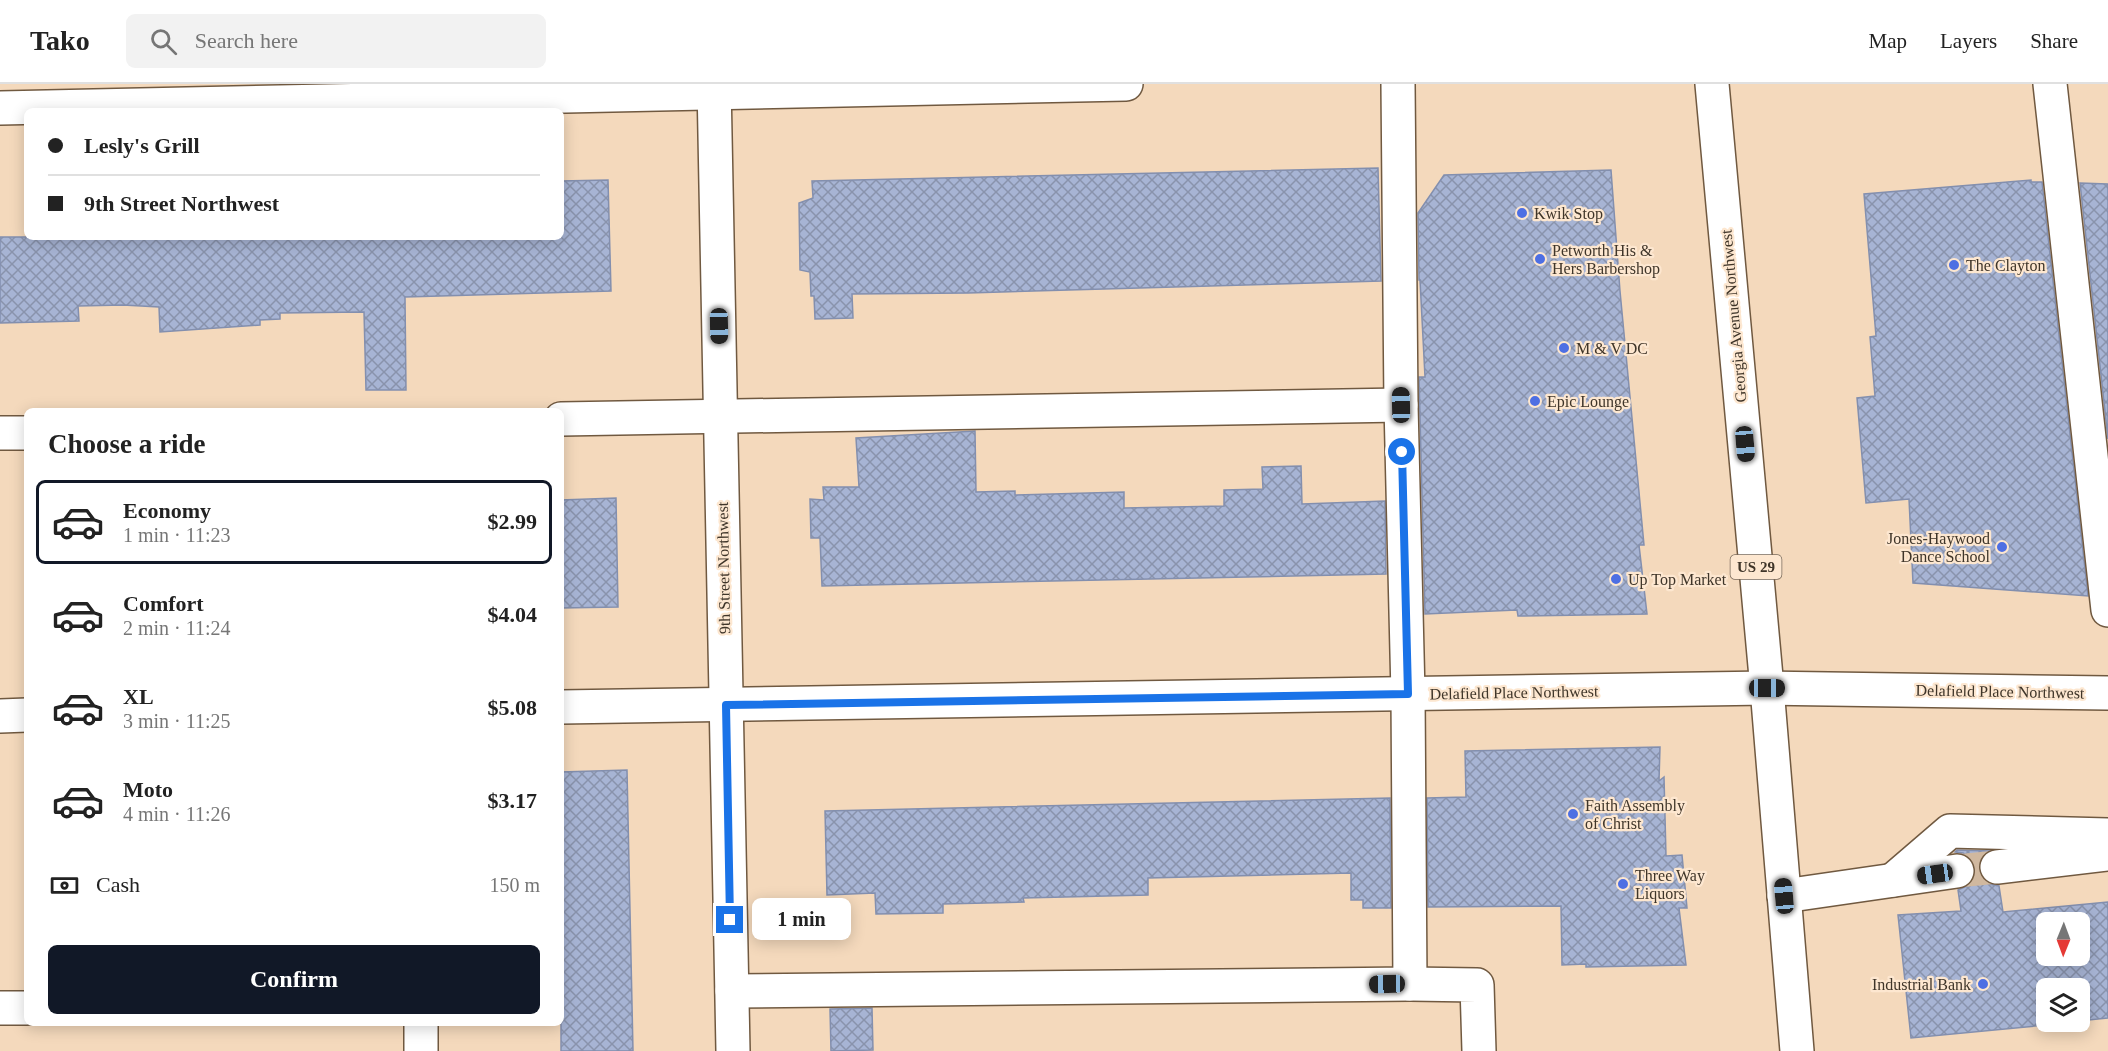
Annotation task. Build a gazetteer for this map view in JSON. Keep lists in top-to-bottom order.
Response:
{
  "streets": {
    "main road": [
      "Georgia Avenue Northwest",
      "US 29",
      "9th Street Northwest",
      "Delafield Place Northwest"
    ]
  },
  "crossings": [
    ["Georgia Avenue Northwest", "Delafield Place Northwest"],
    ["9th Street Northwest", "Delafield Place Northwest"]
  ],
  "places": [
    "Kwik Stop",
    "Petworth His & Hers Barbershop",
    "The Clayton",
    "M & V DC",
    "Epic Lounge",
    "Jones-Haywood Dance School",
    "Up Top Market",
    "Faith Assembly of Christ",
    "Three Way Liquors",
    "Industrial Bank"
  ],
  "north": "bottom",
  "page": {
    "header": "Tako",
    "search": "Search here",
    "nav": ["Map", "Layers", "Share"],
    "banner": ["Lesly's Grill", "9th Street Northwest"],
    "heading": "Choose a ride",
    "list": [
      {
        "name": "Economy",
        "note": "1 min · 11:23",
        "value": "$2.99"
      },
      {
        "name": "Comfort",
        "note": "2 min · 11:24",
        "value": "$4.04"
      },
      {
        "name": "XL",
        "note": "3 min · 11:25",
        "value": "$5.08"
      },
      {
        "name": "Moto",
        "note": "4 min · 11:26",
        "value": "$3.17"
      }
    ],
    "pay": ["Cash", "150 m"],
    "bubble": "1 min",
    "buttons": "Confirm"
  }
}
